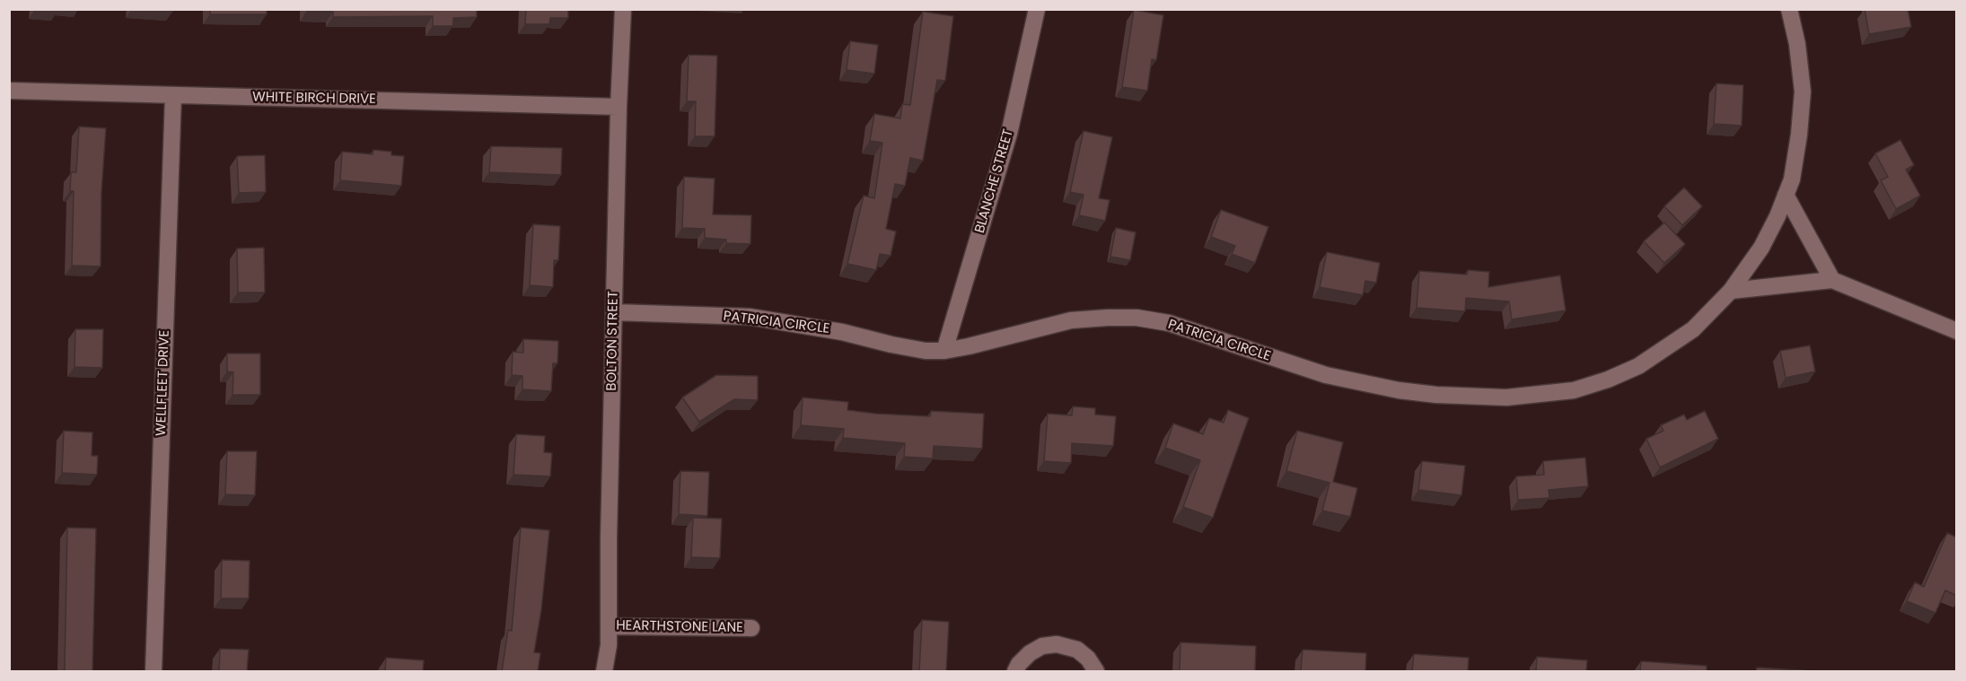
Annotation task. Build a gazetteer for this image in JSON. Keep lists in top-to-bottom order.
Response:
{
  "streets": {
    "street": [
      "WHITE BIRCH DRIVE",
      "BLANCHE STREET",
      "PATRICIA CIRCLE",
      "BOLTON STREET",
      "WELLFLEET DRIVE",
      "HEARTHSTONE LANE"
    ]
  },
  "crossings": [
    ["WHITE BIRCH DRIVE", "BOLTON STREET"],
    ["WHITE BIRCH DRIVE", "WELLFLEET DRIVE"],
    ["BLANCHE STREET", "PATRICIA CIRCLE"],
    ["PATRICIA CIRCLE", "BOLTON STREET"],
    ["BOLTON STREET", "HEARTHSTONE LANE"]
  ]
}
